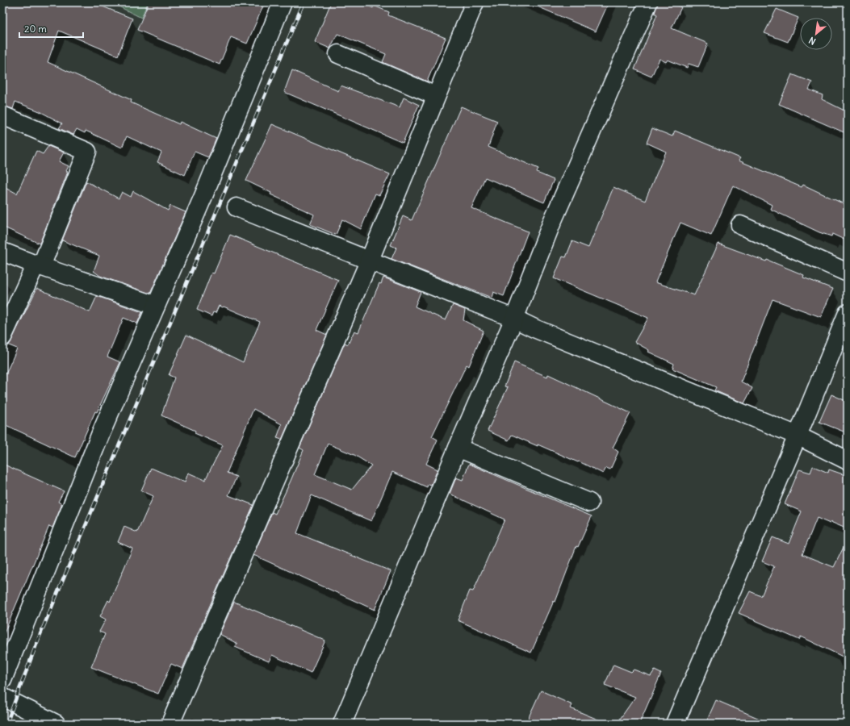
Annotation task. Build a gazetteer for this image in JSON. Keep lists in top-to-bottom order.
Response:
{
  "scale_bar": "20 m",
  "north": "bottom left"
}
